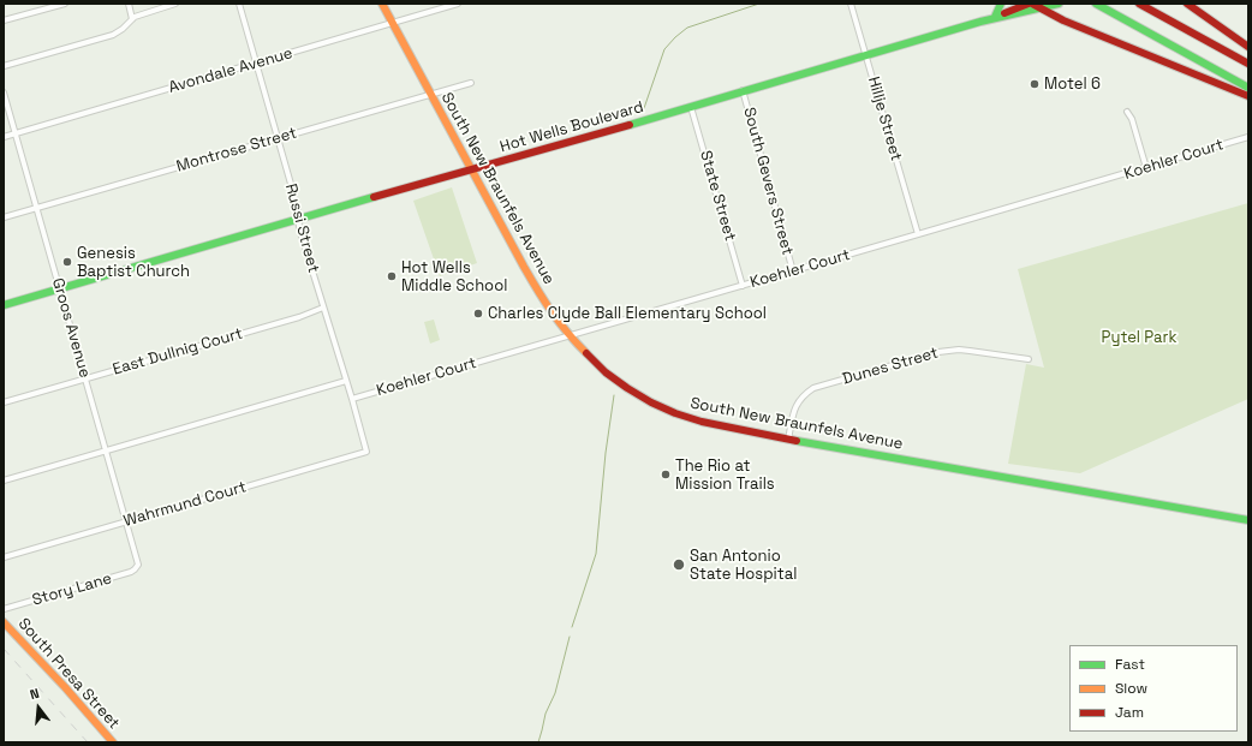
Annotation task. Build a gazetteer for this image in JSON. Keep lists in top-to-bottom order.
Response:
{
  "streets": {
    "main road": ["Hot Wells Boulevard", "South New Braunfels Avenue", "South Presa Street"],
    "street": [
      "Avondale Avenue",
      "Hillje Street",
      "Montrose Street",
      "Koehler Court",
      "South Gevers Street",
      "State Street",
      "Russi Street",
      "Groos Avenue",
      "East Dullnig Court",
      "Dunes Street",
      "Wahrmund Court",
      "Story Lane"
    ]
  },
  "crossings": [
    ["Avondale Avenue", "South New Braunfels Avenue"],
    ["Avondale Avenue", "Russi Street"],
    ["Avondale Avenue", "Groos Avenue"],
    ["Hillje Street", "Hot Wells Boulevard"],
    ["Hillje Street", "Koehler Court"],
    ["Hot Wells Boulevard", "South Gevers Street"],
    ["Hot Wells Boulevard", "South New Braunfels Avenue"],
    ["Hot Wells Boulevard", "State Street"],
    ["Hot Wells Boulevard", "Russi Street"],
    ["Hot Wells Boulevard", "Groos Avenue"],
    ["Montrose Street", "South New Braunfels Avenue"],
    ["Montrose Street", "Russi Street"],
    ["Montrose Street", "Groos Avenue"],
    ["Koehler Court", "South Gevers Street"],
    ["Koehler Court", "South New Braunfels Avenue"],
    ["Koehler Court", "State Street"],
    ["Koehler Court", "Russi Street"],
    ["South New Braunfels Avenue", "Dunes Street"],
    ["Russi Street", "East Dullnig Court"],
    ["Russi Street", "Wahrmund Court"],
    ["Groos Avenue", "East Dullnig Court"],
    ["Groos Avenue", "Wahrmund Court"],
    ["Groos Avenue", "Story Lane"]
  ],
  "parks": ["Pytel Park"],
  "places": [
    "Motel 6",
    "Genesis Baptist Church",
    "Hot Wells Middle School",
    "Charles Clyde Ball Elementary School",
    "The Rio at Mission Trails",
    "San Antonio State Hospital"
  ],
  "legend": ["Fast", "Slow", "Jam"],
  "north": "top"
}
